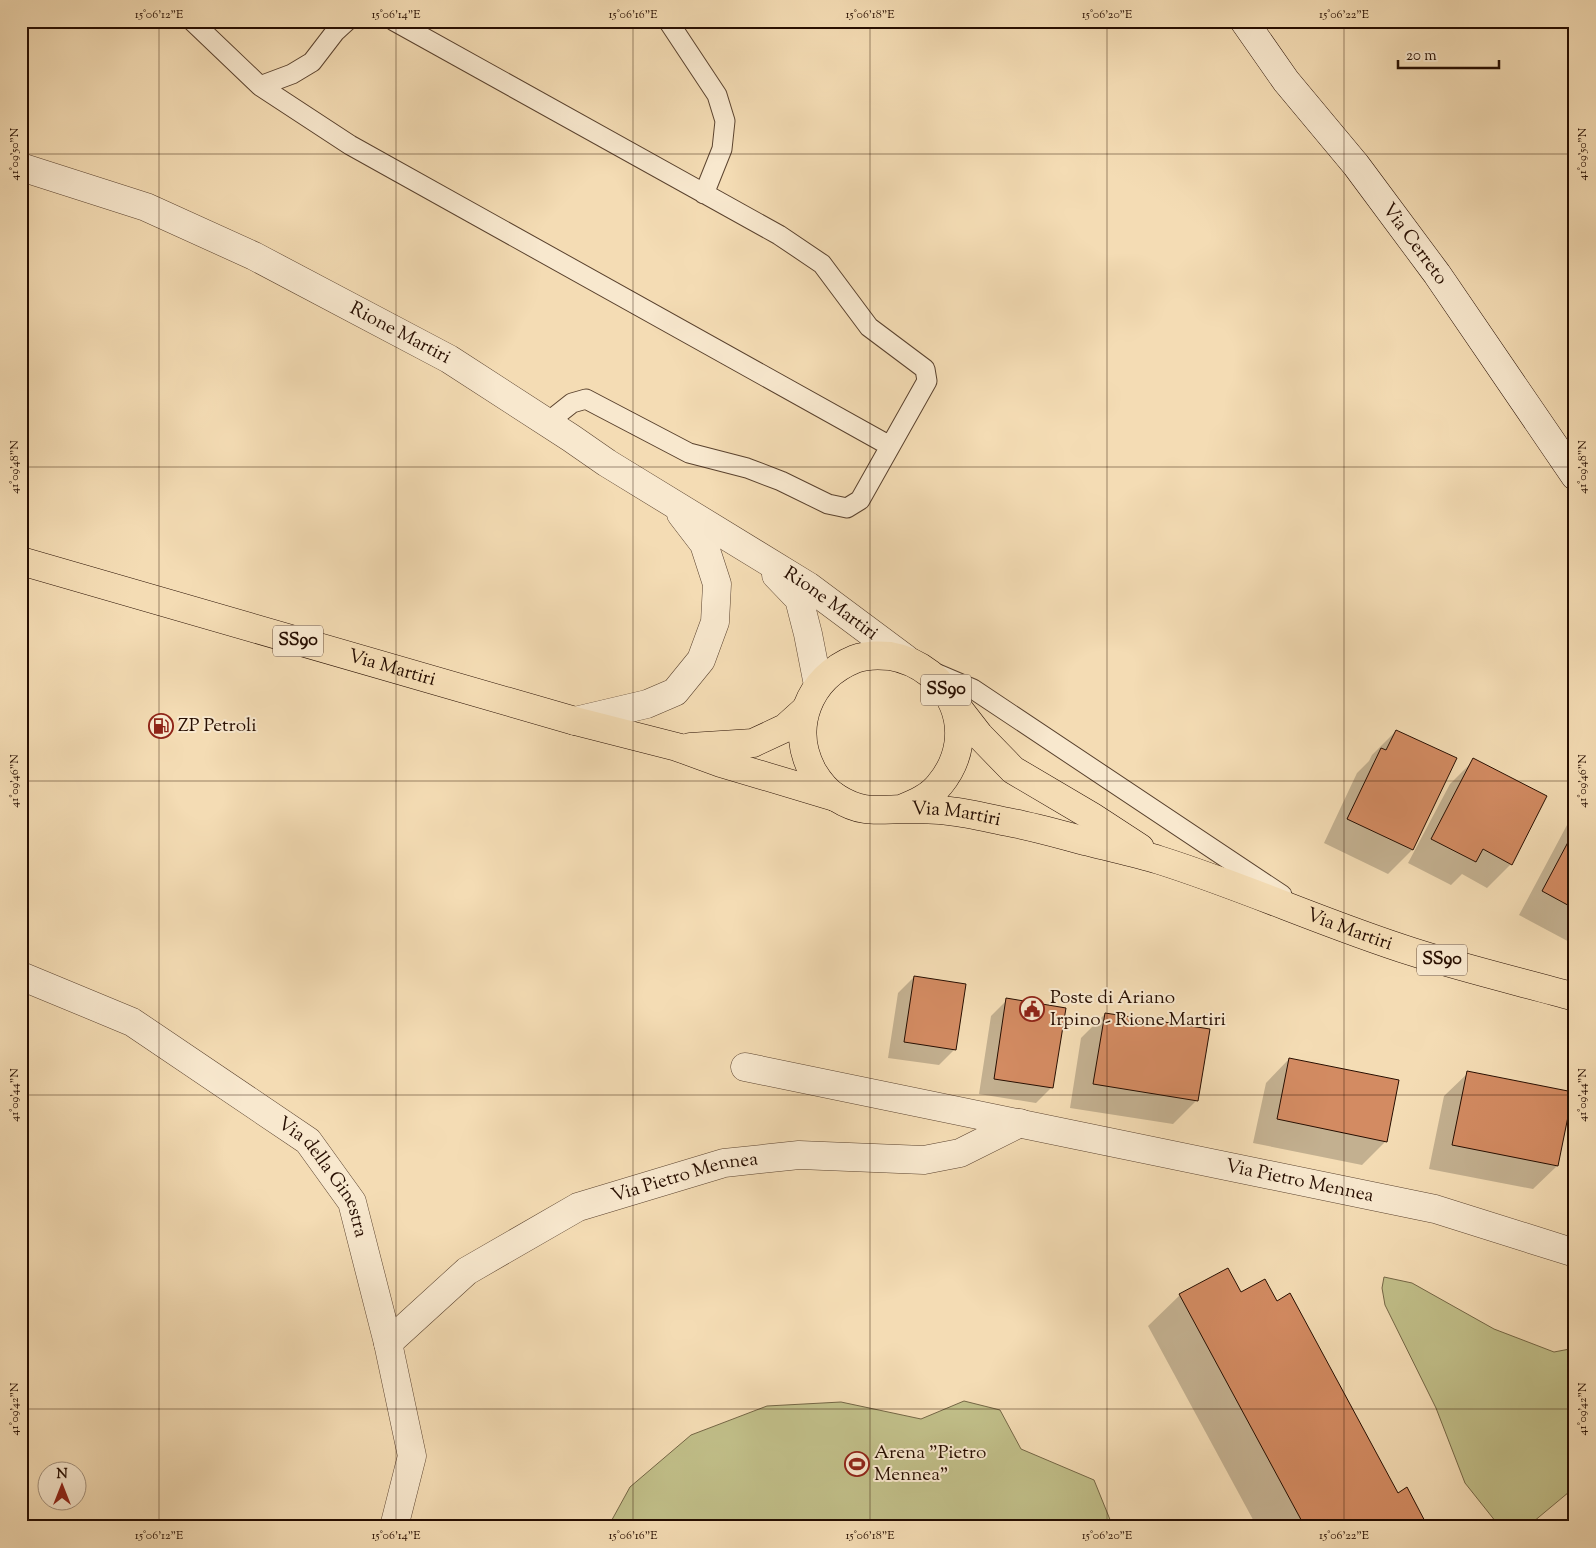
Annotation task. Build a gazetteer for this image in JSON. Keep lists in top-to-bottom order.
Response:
{
  "streets": {
    "main road": ["SS90", "Via Martiri"],
    "street": [
      "Via Cerreto",
      "Rione Martiri",
      "Via Pietro Mennea",
      "Via della Ginestra"
    ]
  },
  "crossings": [
    ["Rione Martiri", "Via Martiri"],
    ["Via Pietro Mennea", "Via della Ginestra"]
  ],
  "places": {
    "fuel station": ["ZP Petroli"],
    "public building": ["Poste di Ariano Irpino - Rione Martiri"],
    "sports": ["Arena \"Pietro Mennea\""]
  },
  "scale_bar": "20 m",
  "north": "top",
  "coordinates": [
    "15°06'12\"E",
    "15°06'14\"E",
    "15°06'16\"E",
    "15°06'18\"E",
    "15°06'20\"E",
    "15°06'22\"E",
    "41°09'50\"N",
    "41°09'48\"N",
    "41°09'46\"N",
    "41°09'44\"N",
    "41°09'42\"N"
  ]
}
